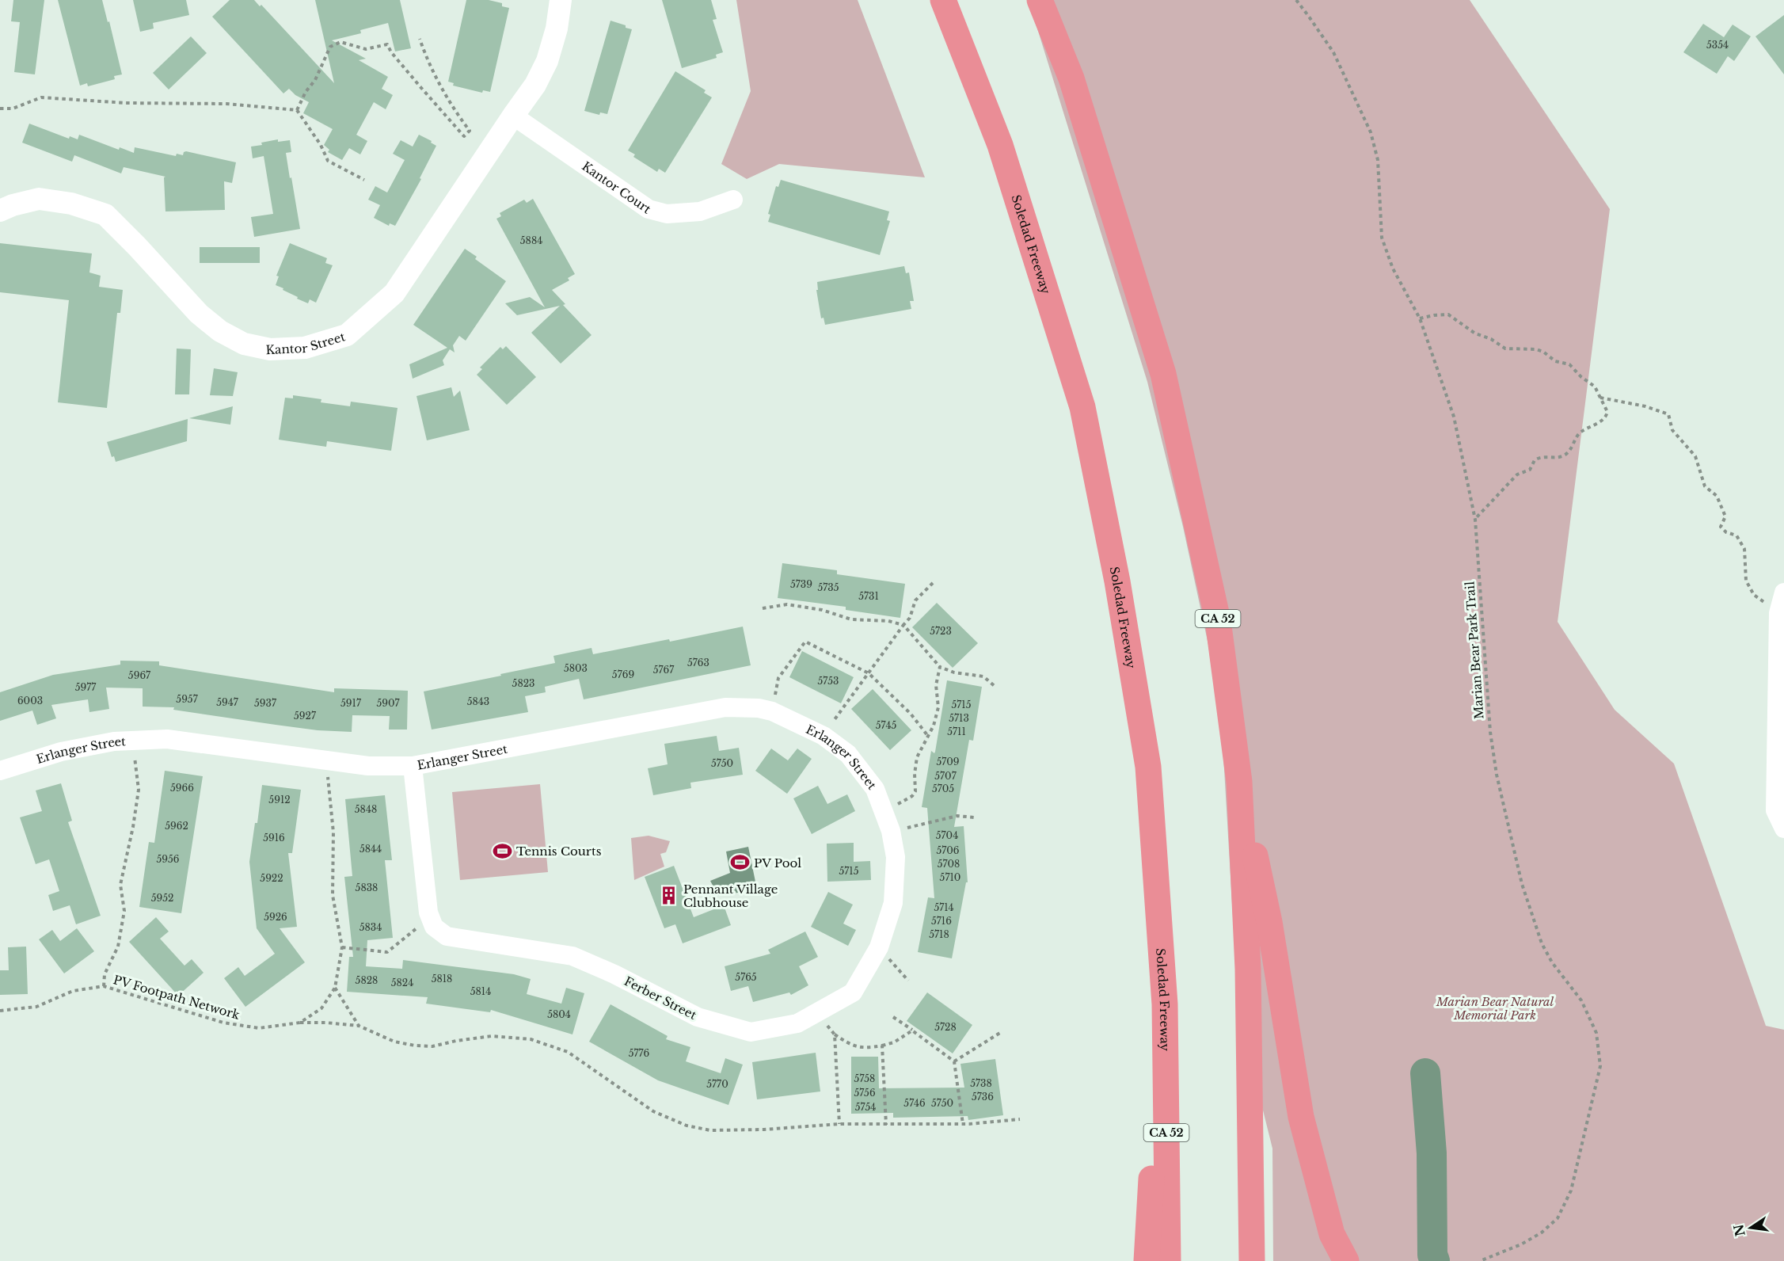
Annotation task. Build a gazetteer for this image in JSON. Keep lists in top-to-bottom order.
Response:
{
  "streets": {
    "highway": ["Soledad Freeway", "CA 52"],
    "street": [
      "Kantor Court",
      "Kantor Street",
      "Erlanger Street",
      "Ferber Street"
    ],
    "path": ["Marian Bear Park Trail", "PV Footpath Network"]
  },
  "crossings": [
    ["Kantor Court", "Kantor Street"],
    ["Erlanger Street", "PV Footpath Network"],
    ["Erlanger Street", "Ferber Street"]
  ],
  "parks": ["Marian Bear Natural Memorial Park"],
  "places": {
    "sports": ["Tennis Courts", "PV Pool"],
    "building": ["Pennant Village Clubhouse"]
  },
  "house_numbers": [
    "5354",
    "5884",
    "5739",
    "5735",
    "5731",
    "5723",
    "5763",
    "5803",
    "5767",
    "5769",
    "5967",
    "5753",
    "5823",
    "5977",
    "5957",
    "6003",
    "5843",
    "5947",
    "5937",
    "5917",
    "5907",
    "5715",
    "5927",
    "5713",
    "5745",
    "5711",
    "5709",
    "5750",
    "5707",
    "5966",
    "5705",
    "5912",
    "5848",
    "5962",
    "5704",
    "5916",
    "5844",
    "5706",
    "5956",
    "5708",
    "5715",
    "5710",
    "5922",
    "5838",
    "5952",
    "5714",
    "5926",
    "5716",
    "5834",
    "5718",
    "5765",
    "5818",
    "5828",
    "5824",
    "5814",
    "5804",
    "5728",
    "5776",
    "5758",
    "5738",
    "5770",
    "5756",
    "5736",
    "5746",
    "5750",
    "5754"
  ],
  "north": "left"
}
